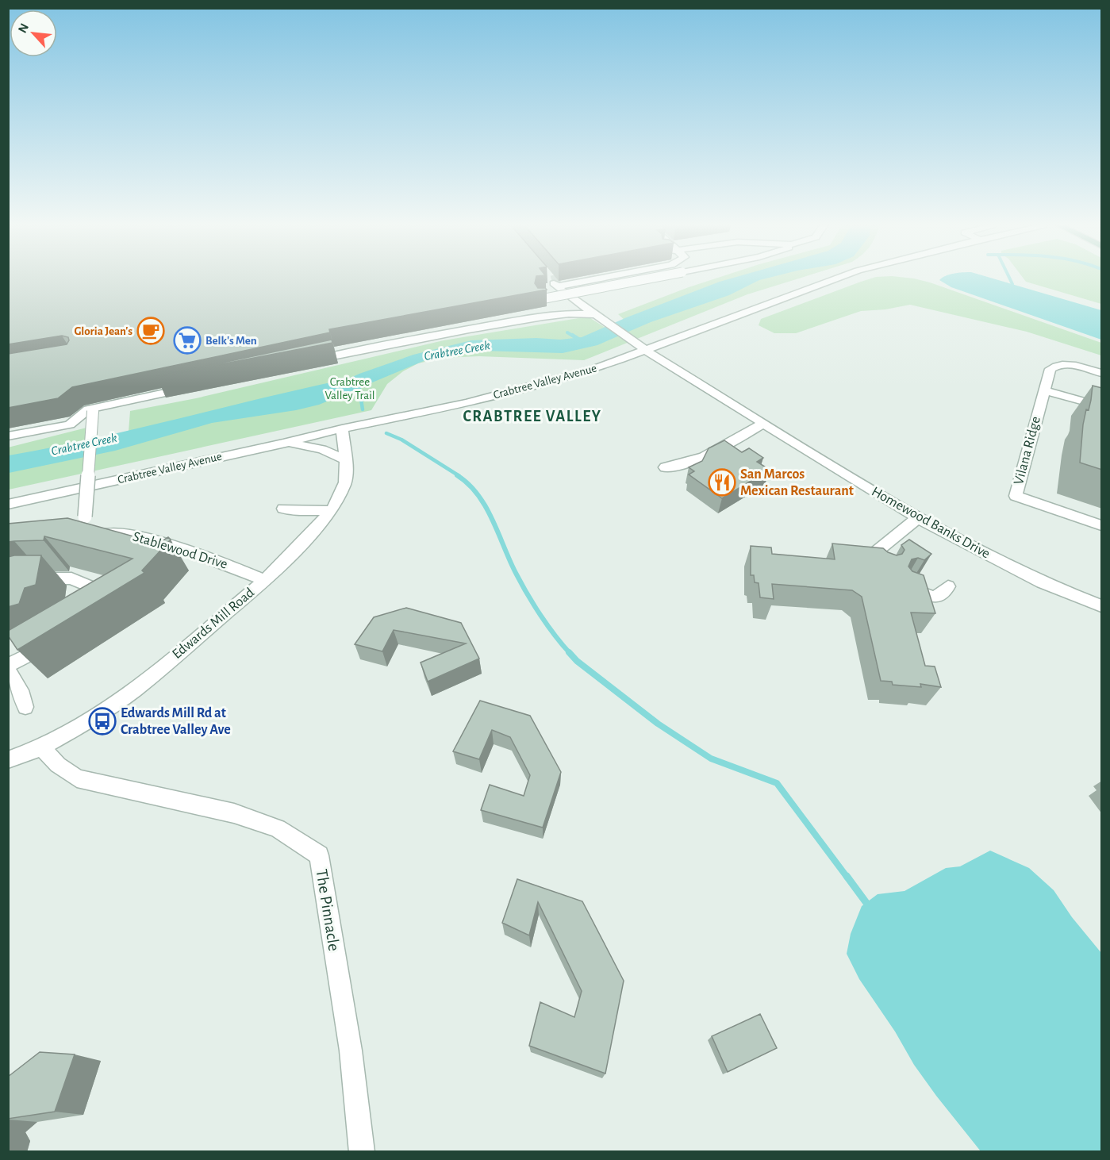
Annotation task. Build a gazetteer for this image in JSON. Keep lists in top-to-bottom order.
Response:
{
  "streets": {
    "street": [
      "Crabtree Valley Avenue",
      "Vilana Ridge",
      "Homewood Banks Drive",
      "Stablewood Drive",
      "Edwards Mill Road",
      "The Pinnacle"
    ]
  },
  "crossings": [
    ["Crabtree Valley Avenue", "Homewood Banks Drive"],
    ["Crabtree Valley Avenue", "Edwards Mill Road"],
    ["Stablewood Drive", "Edwards Mill Road"],
    ["Edwards Mill Road", "The Pinnacle"]
  ],
  "districts": ["CRABTREE VALLEY"],
  "water": ["Crabtree Creek"],
  "parks": ["Crabtree Valley Trail"],
  "places": {
    "cafe": ["Gloria Jean's"],
    "supermarket": ["Belk's Men"],
    "restaurant": ["San Marcos Mexican Restaurant"],
    "bus stop": ["Edwards Mill Rd at Crabtree Valley Ave"]
  },
  "north": "top left"
}
